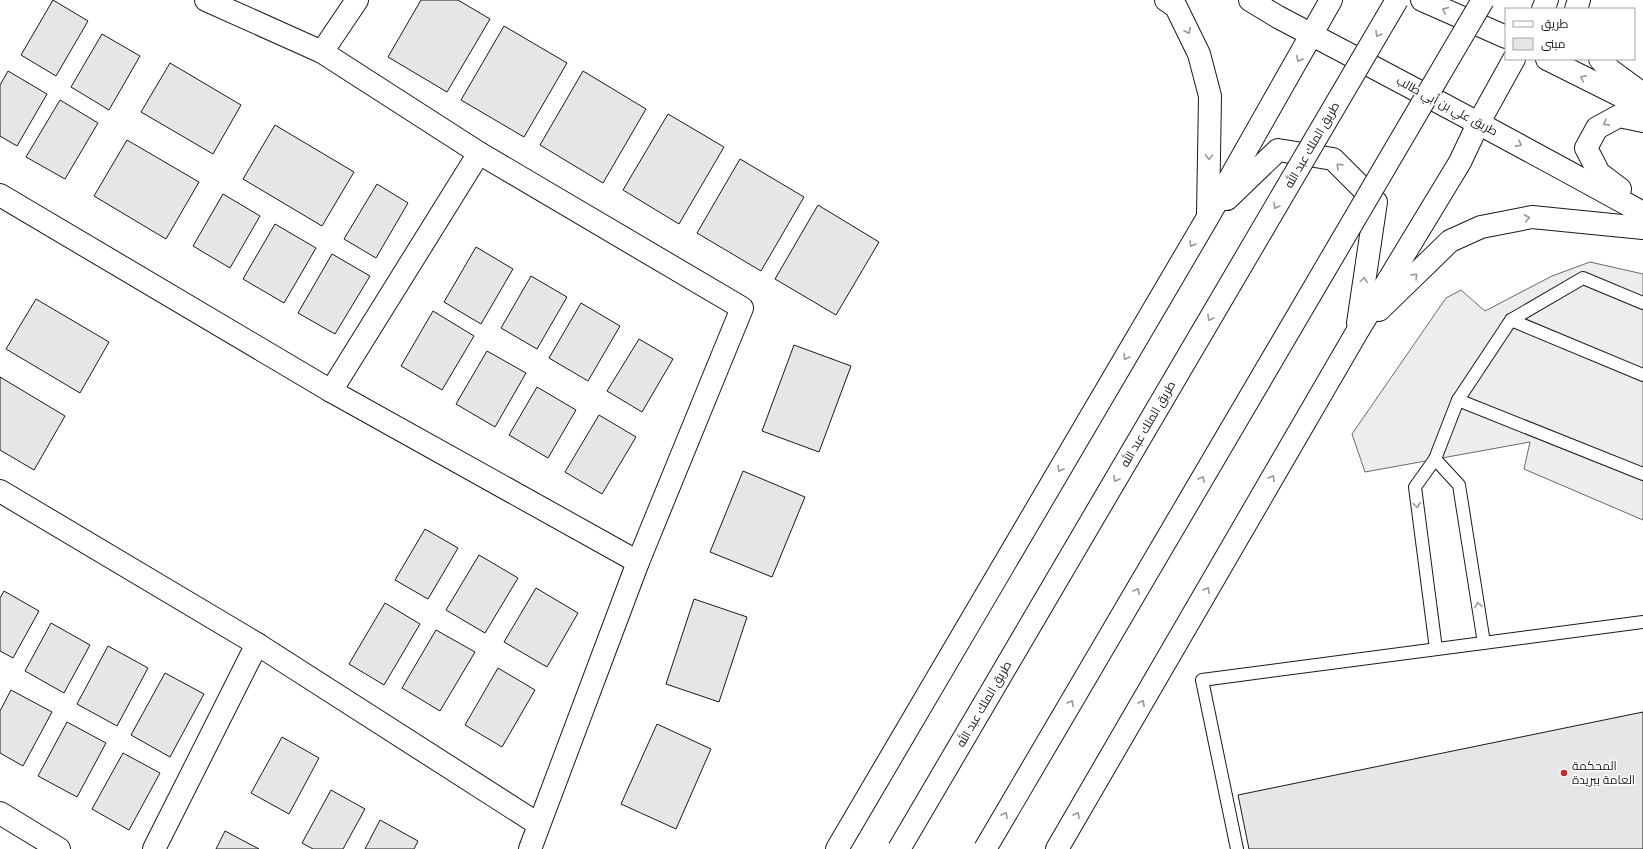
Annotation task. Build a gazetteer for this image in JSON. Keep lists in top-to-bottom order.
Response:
{
  "streets": {
    "main road": ["طريق علي بن أبي طالب", "طريق الملك عبد الله"]
  },
  "places": ["المحكمة العامة ببريدة"],
  "legend": ["طريق", "مبنى"]
}
